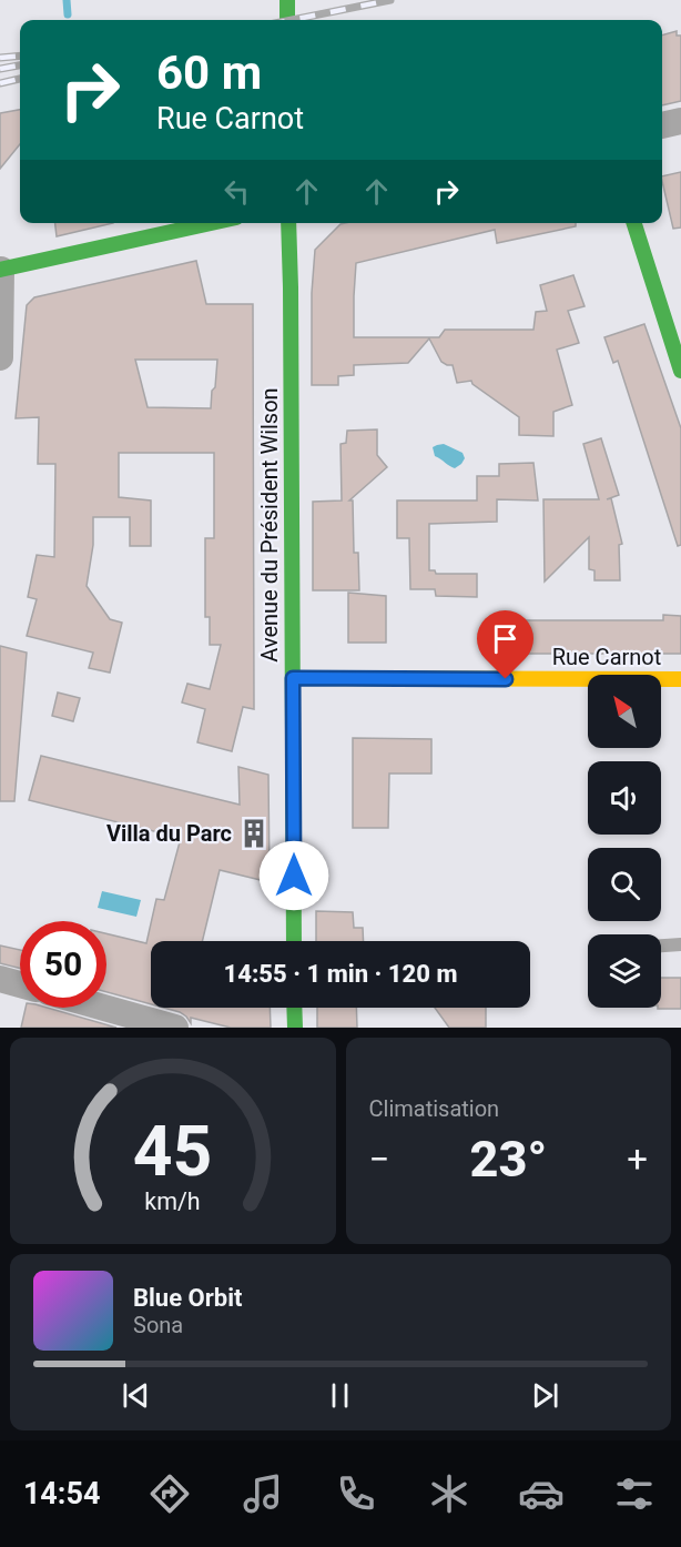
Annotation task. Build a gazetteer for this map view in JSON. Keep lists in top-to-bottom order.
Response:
{
  "streets": {
    "main road": ["Avenue du Président Wilson", "Rue Carnot"]
  },
  "crossings": [
    ["Avenue du Président Wilson", "Rue Carnot"]
  ],
  "places": {
    "building": ["Villa du Parc"]
  },
  "north": "top left",
  "page": {
    "turn": ["60 m", "Rue Carnot"],
    "limit": "50",
    "trip": "14:55 · 1 min · 120 m",
    "tile": "Climatisation",
    "heat": ["−", "23°", "+"],
    "song": ["Blue Orbit", "Sona"],
    "tabs": "14:54",
    "gauge": ["45", "km/h"]
  }
}
